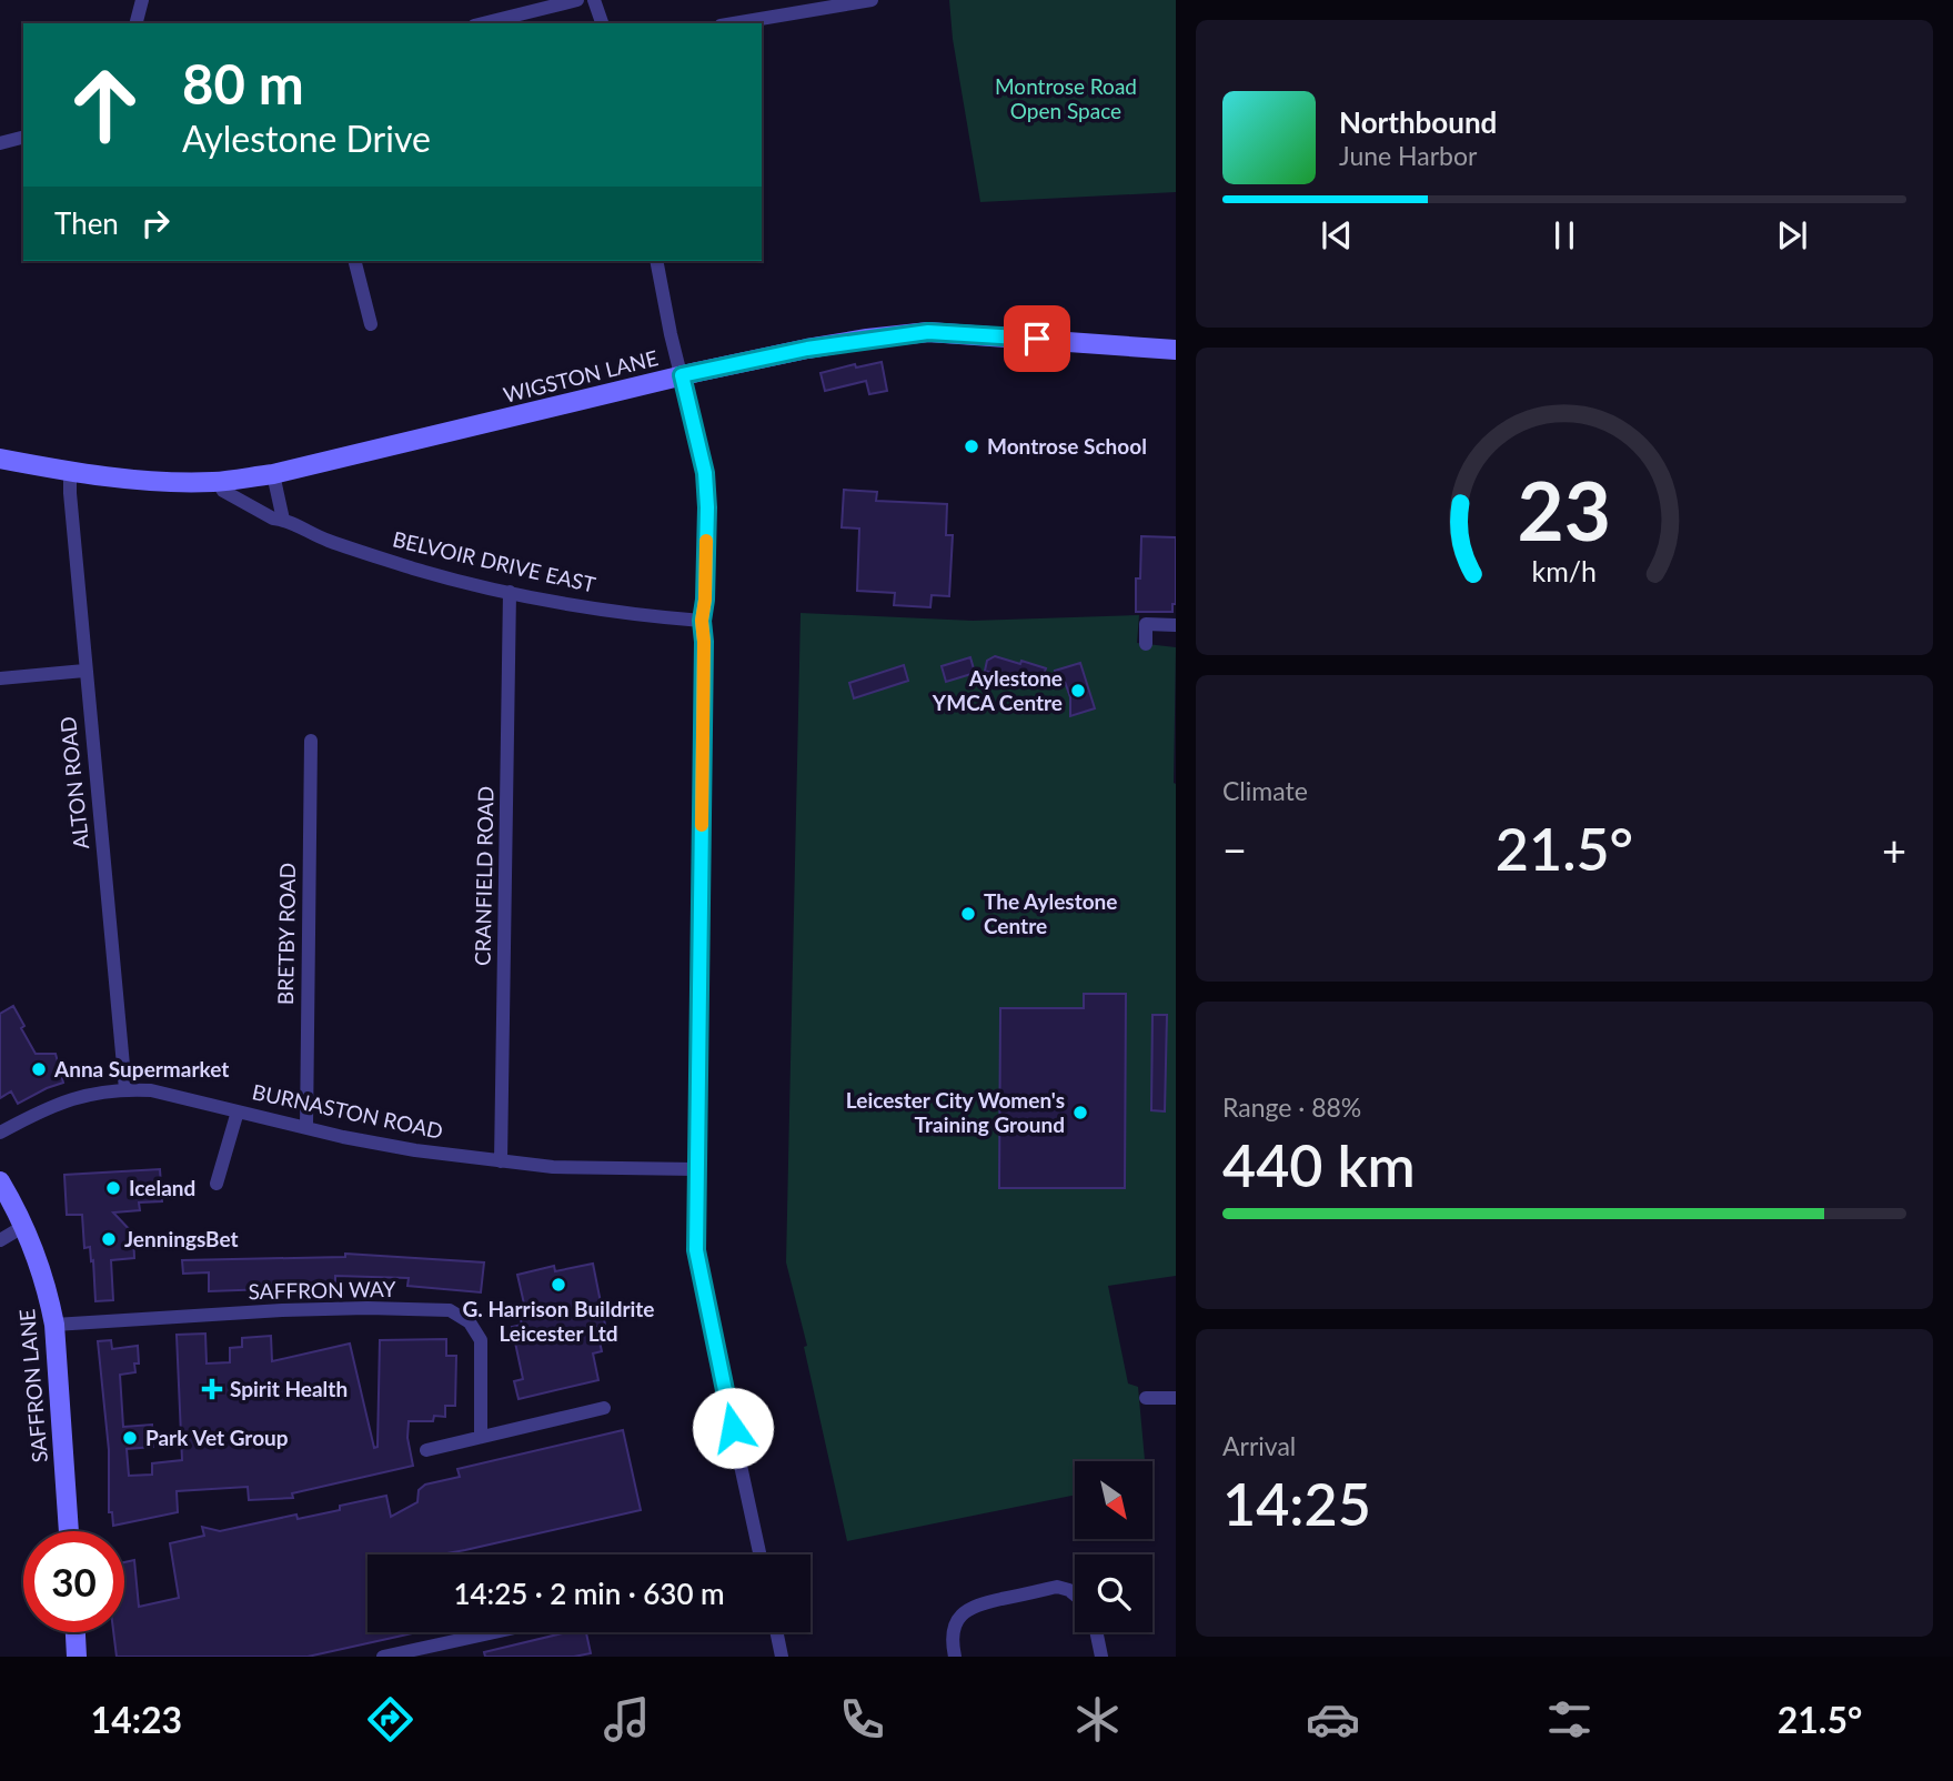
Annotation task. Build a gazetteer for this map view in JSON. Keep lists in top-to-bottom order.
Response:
{
  "streets": {
    "street": [
      "WIGSTON LANE",
      "BELVOIR DRIVE EAST",
      "ALTON ROAD",
      "CRANFIELD ROAD",
      "BRETBY ROAD",
      "BURNASTON ROAD",
      "SAFFRON WAY",
      "SAFFRON LANE"
    ]
  },
  "crossings": [
    ["WIGSTON LANE", "BELVOIR DRIVE EAST"],
    ["WIGSTON LANE", "ALTON ROAD"],
    ["BELVOIR DRIVE EAST", "CRANFIELD ROAD"],
    ["ALTON ROAD", "BURNASTON ROAD"],
    ["CRANFIELD ROAD", "BURNASTON ROAD"],
    ["BRETBY ROAD", "BURNASTON ROAD"],
    ["SAFFRON WAY", "SAFFRON LANE"]
  ],
  "parks": ["Montrose Road Open Space"],
  "places": {
    "other": [
      "Montrose School",
      "Aylestone YMCA Centre",
      "The Aylestone Centre",
      "Anna Supermarket",
      "Leicester City Women's Training Ground",
      "Iceland",
      "JenningsBet",
      "G. Harrison Buildrite Leicester Ltd",
      "Park Vet Group"
    ],
    "health": ["Spirit Health"]
  },
  "north": "bottom right",
  "page": {
    "turn": ["80 m", "Aylestone Drive"],
    "song": ["Northbound", "June Harbor"],
    "then": "Then",
    "tile": [
      "Climate",
      ["Range · 88%", "440 km"],
      ["Arrival", "14:25"]
    ],
    "heat": ["−", "21.5°", "+"],
    "limit": "30",
    "trip": "14:25 · 2 min · 630 m",
    "tabs": ["14:23", "21.5°"],
    "gauge": ["23", "km/h"]
  }
}
